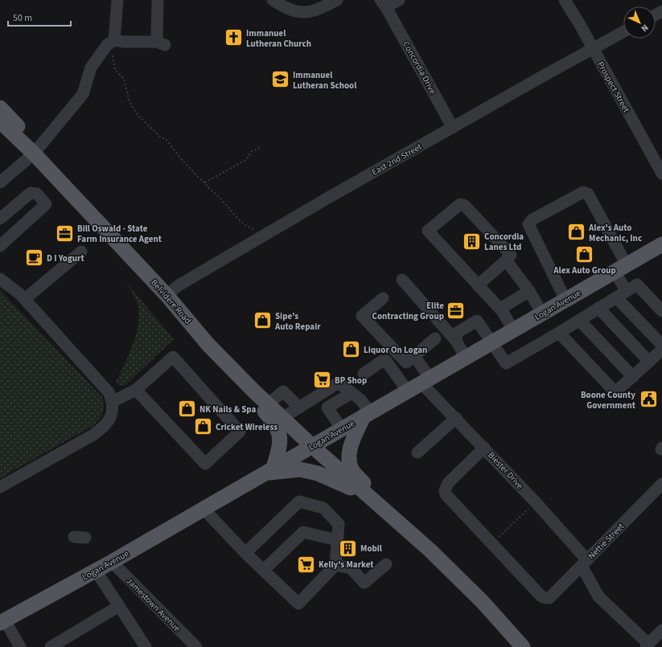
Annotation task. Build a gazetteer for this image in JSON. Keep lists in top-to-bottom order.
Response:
{
  "streets": {
    "main road": ["Belvidere Road", "Logan Avenue"],
    "street": [
      "Concordia Drive",
      "Prospect Street",
      "East 2nd Street",
      "Biester Drive",
      "Nettie Street",
      "Jamestown Avenue"
    ]
  },
  "crossings": [
    ["Concordia Drive", "East 2nd Street"],
    ["Prospect Street", "East 2nd Street"],
    ["East 2nd Street", "Belvidere Road"],
    ["Belvidere Road", "Logan Avenue"],
    ["Logan Avenue", "Biester Drive"],
    ["Logan Avenue", "Jamestown Avenue"],
    ["Biester Drive", "Nettie Street"]
  ],
  "places": {
    "church": ["Immanuel Lutheran Church"],
    "school or university": ["Immanuel Lutheran School"],
    "shop": [
      "Alex's Auto Mechanic, Inc",
      "Alex Auto Group",
      "Sipe's Auto Repair",
      "Liquor On Logan",
      "NK Nails & Spa",
      "Cricket Wireless"
    ],
    "office": ["Bill Oswald - State Farm Insurance Agent", "Elite Contracting Group"],
    "building": ["Concordia Lanes Ltd", "Mobil"],
    "cafe": ["D I Yogurt"],
    "supermarket": ["BP Shop", "Kelly's Market"],
    "public building": ["Boone County Government"]
  },
  "scale_bar": "50 m",
  "north": "bottom right"
}
